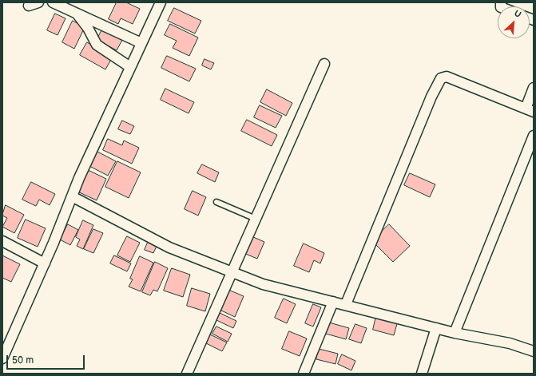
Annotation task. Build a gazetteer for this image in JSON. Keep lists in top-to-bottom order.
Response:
{
  "scale_bar": "50 m",
  "north": "top right"
}
